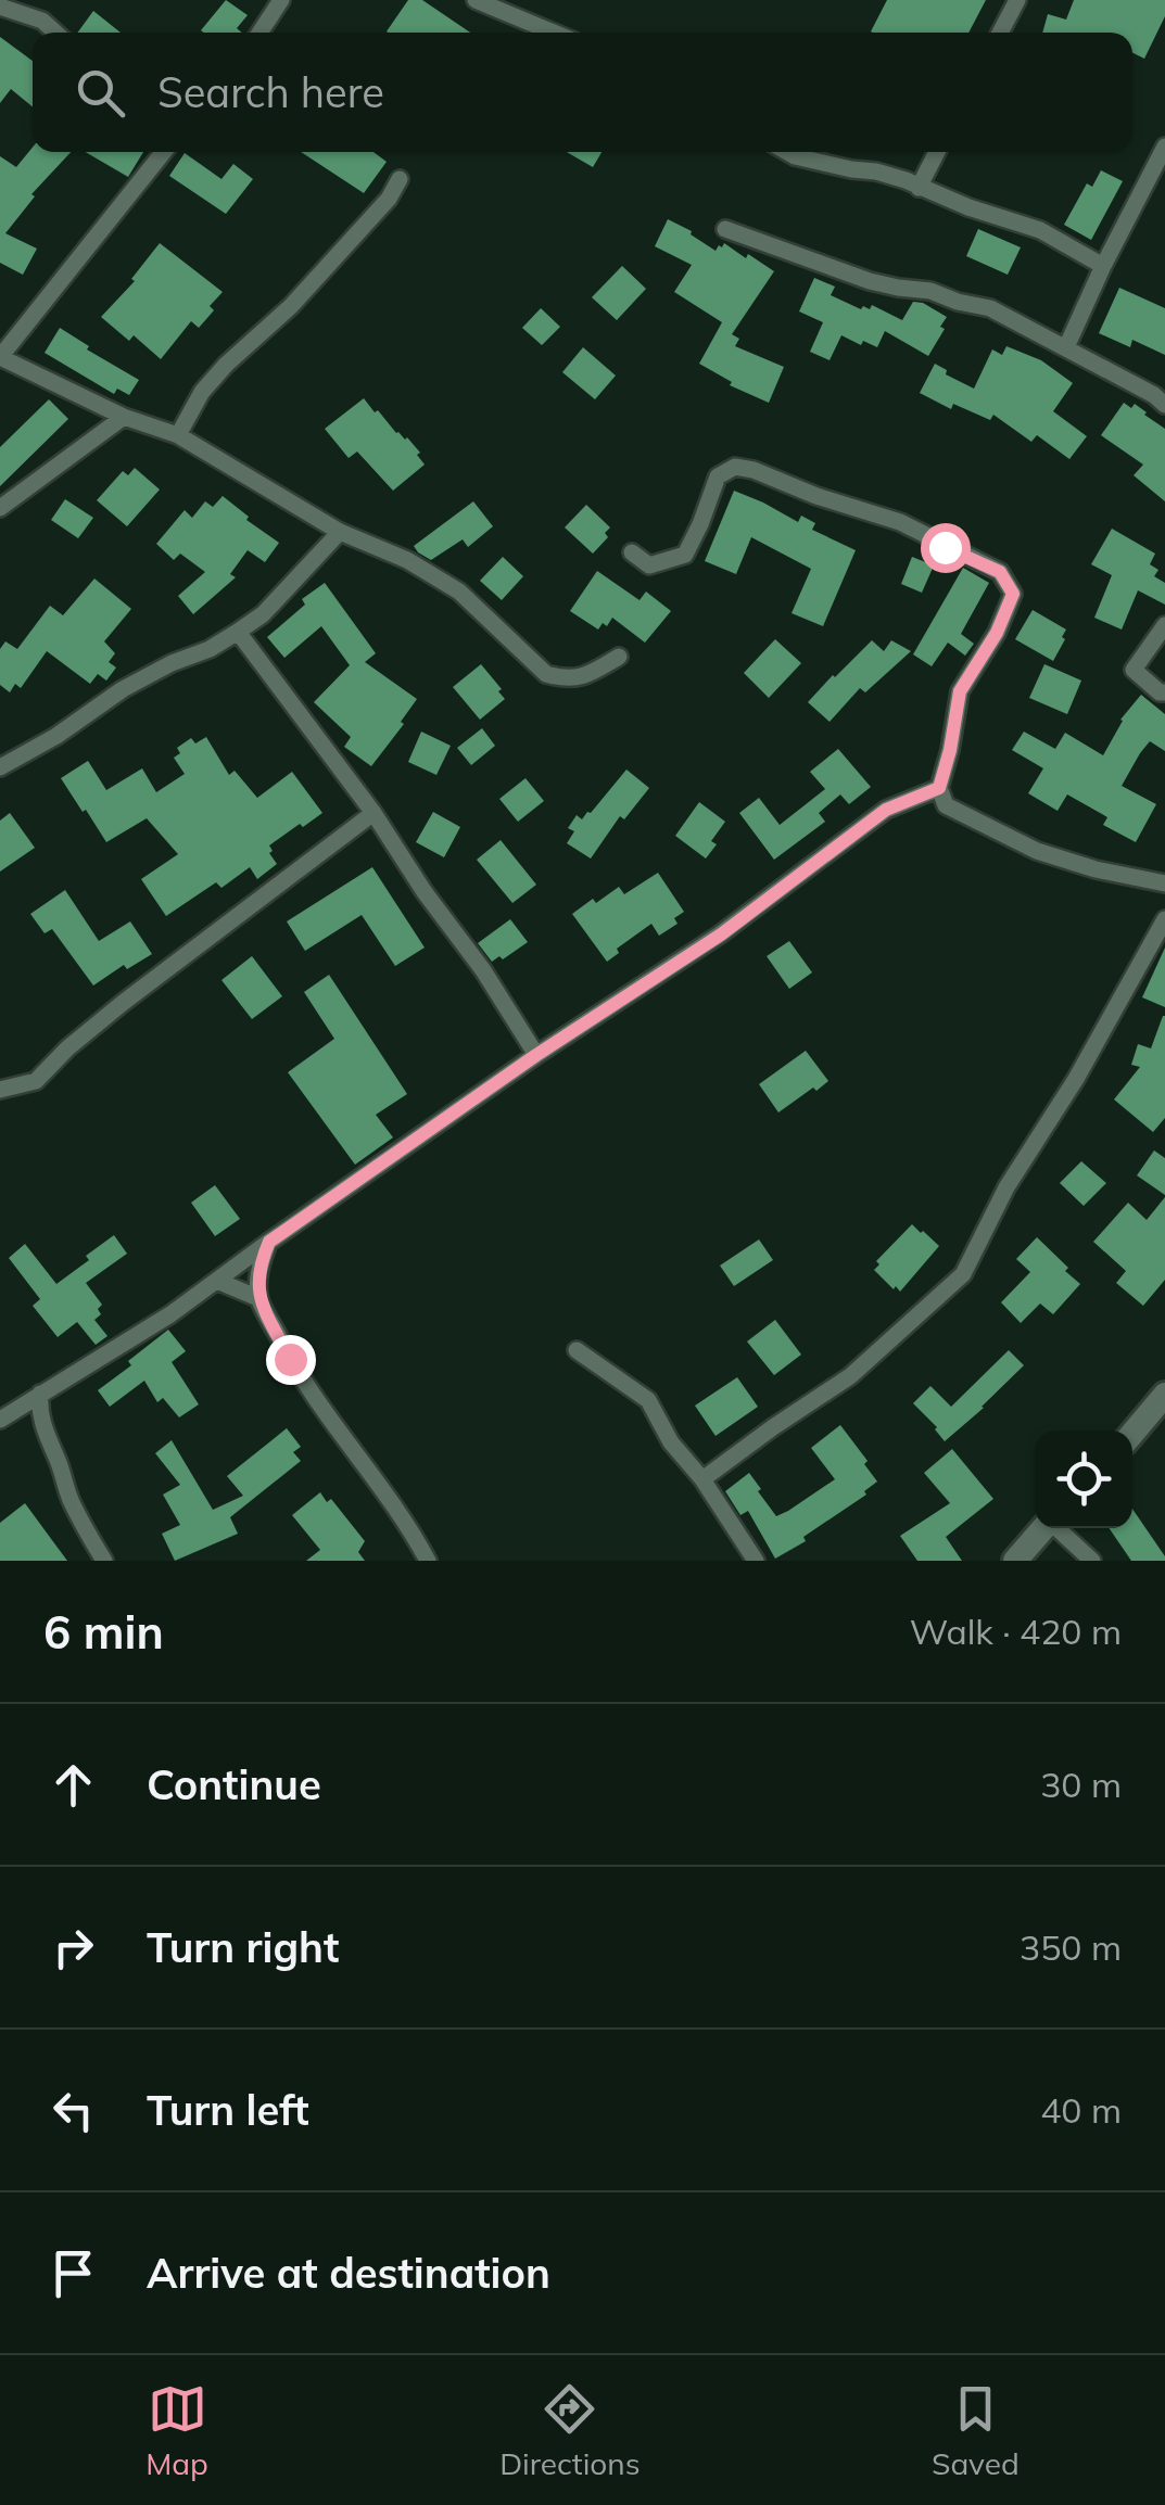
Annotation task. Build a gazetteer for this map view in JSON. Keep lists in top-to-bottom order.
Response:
{
  "page": {
    "search": "Search here",
    "heading": ["6 min", "Walk · 420 m"],
    "list": [
      ["Continue", "30 m"],
      ["Turn right", "350 m"],
      ["Turn left", "40 m"],
      "Arrive at destination"
    ],
    "nav": ["Map", "Directions", "Saved"]
  }
}
